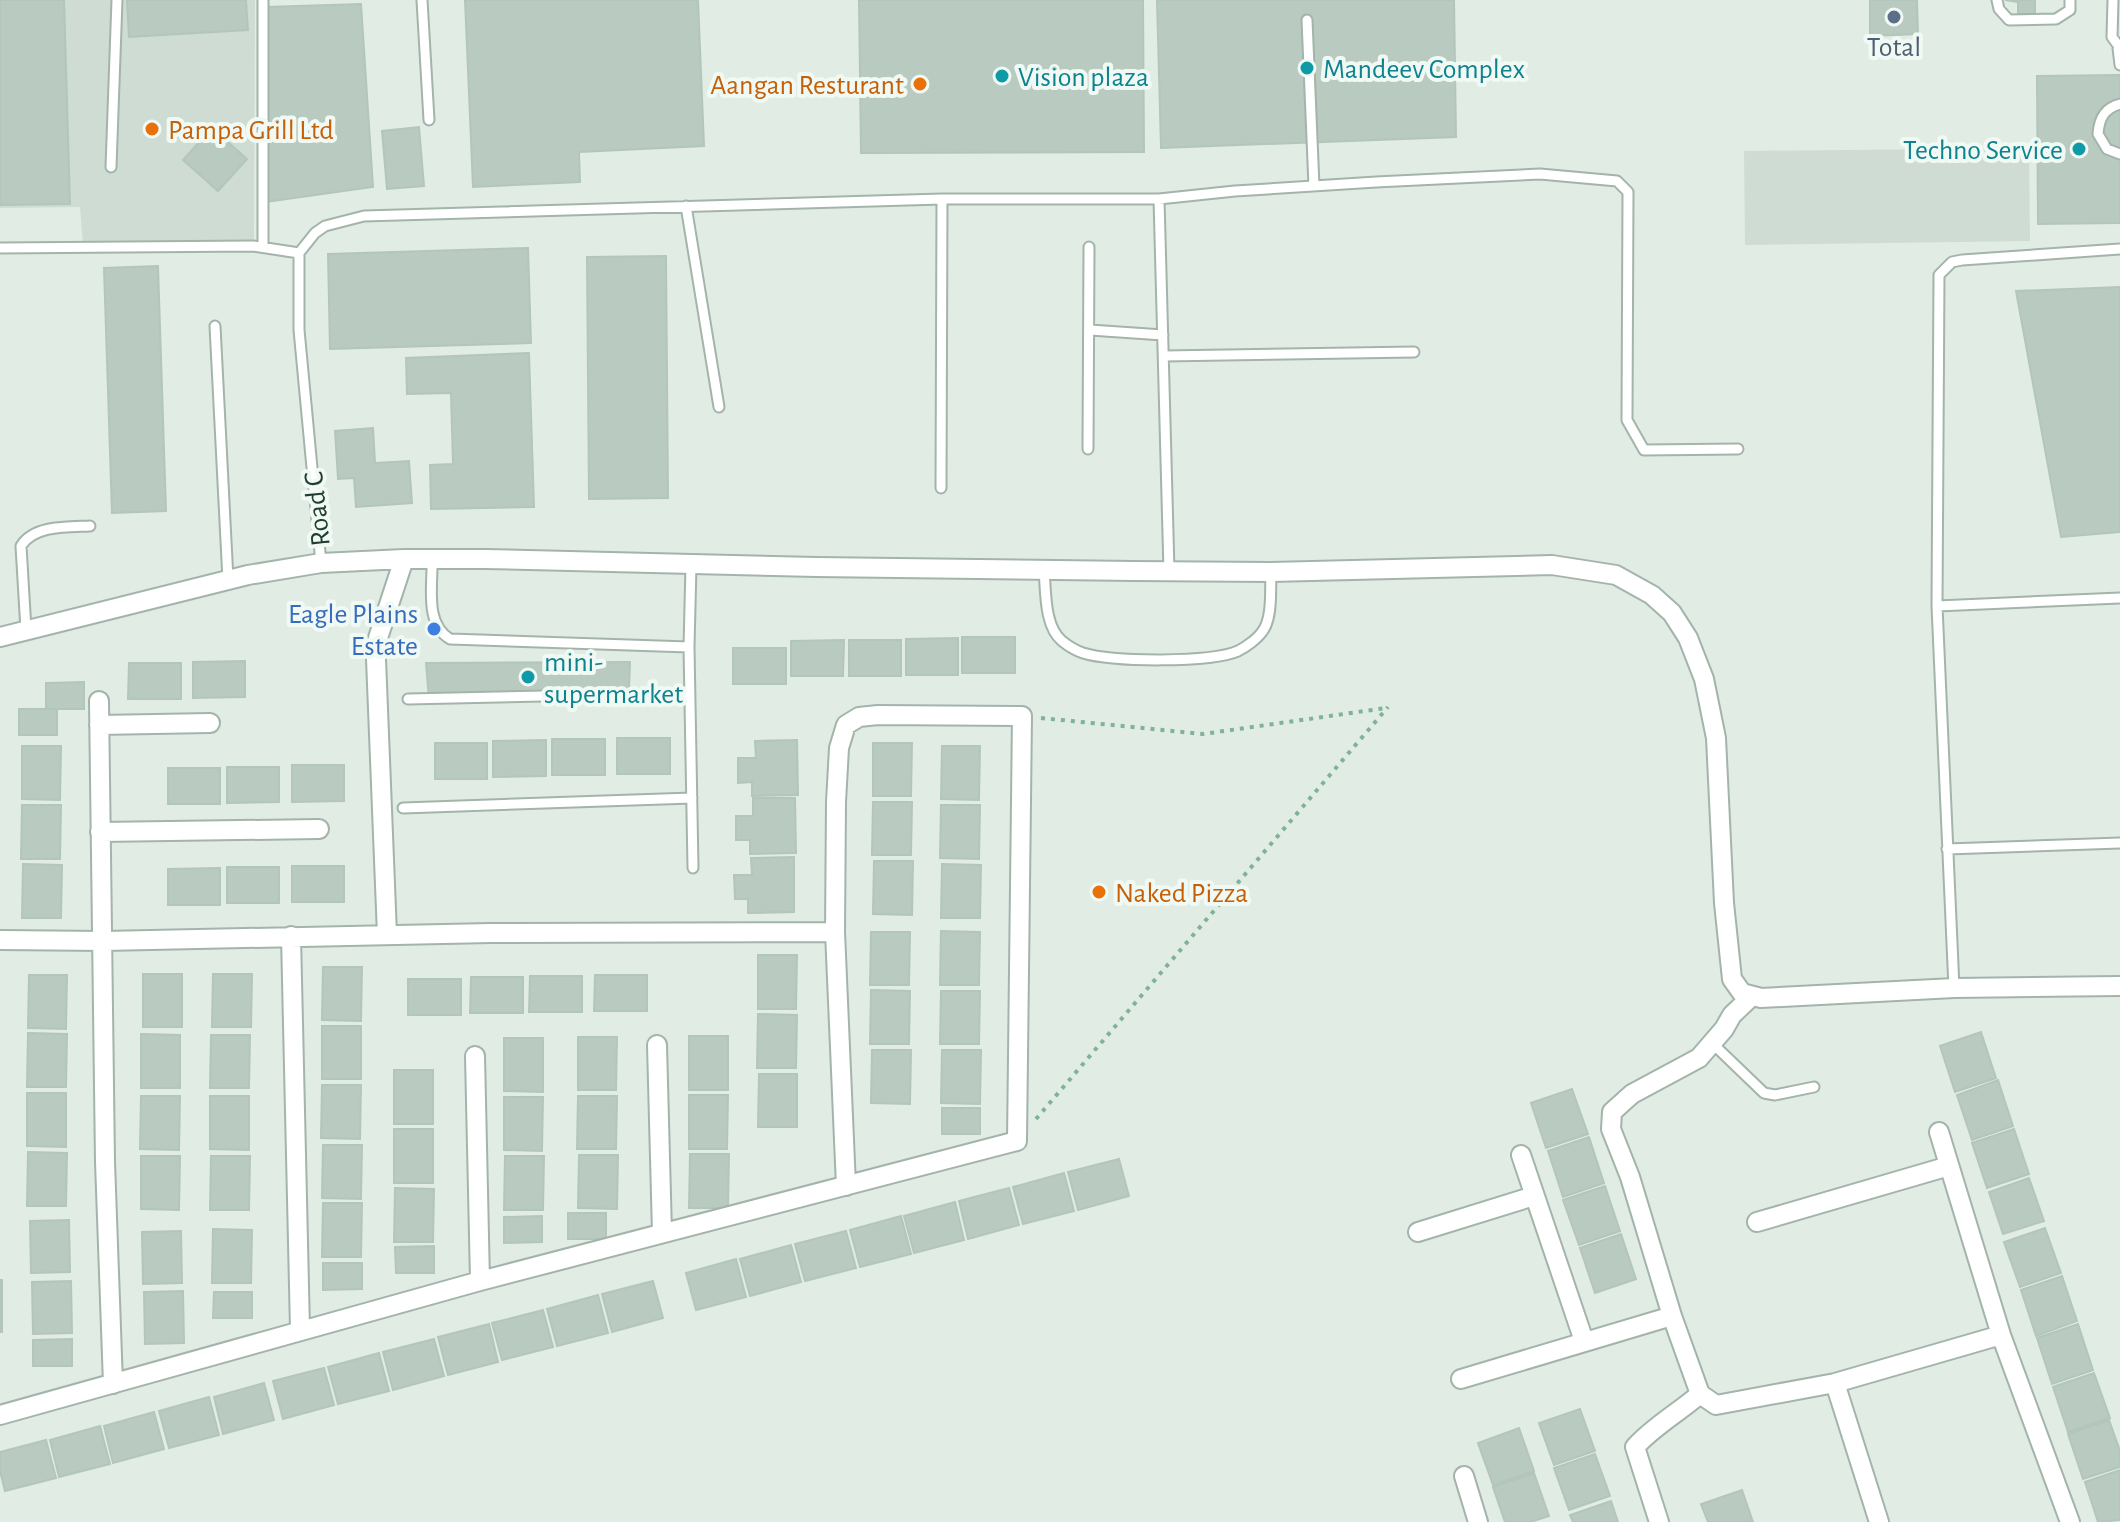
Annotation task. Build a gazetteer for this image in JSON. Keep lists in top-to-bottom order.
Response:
{
  "streets": {
    "street": ["Road C"]
  },
  "places": [
    "Total",
    "Mandeev Complex",
    "Vision plaza",
    "Aangan Resturant",
    "Pampa Grill Ltd",
    "Techno Service",
    "Eagle Plains Estate",
    "mini- supermarket",
    "Naked Pizza"
  ]
}
